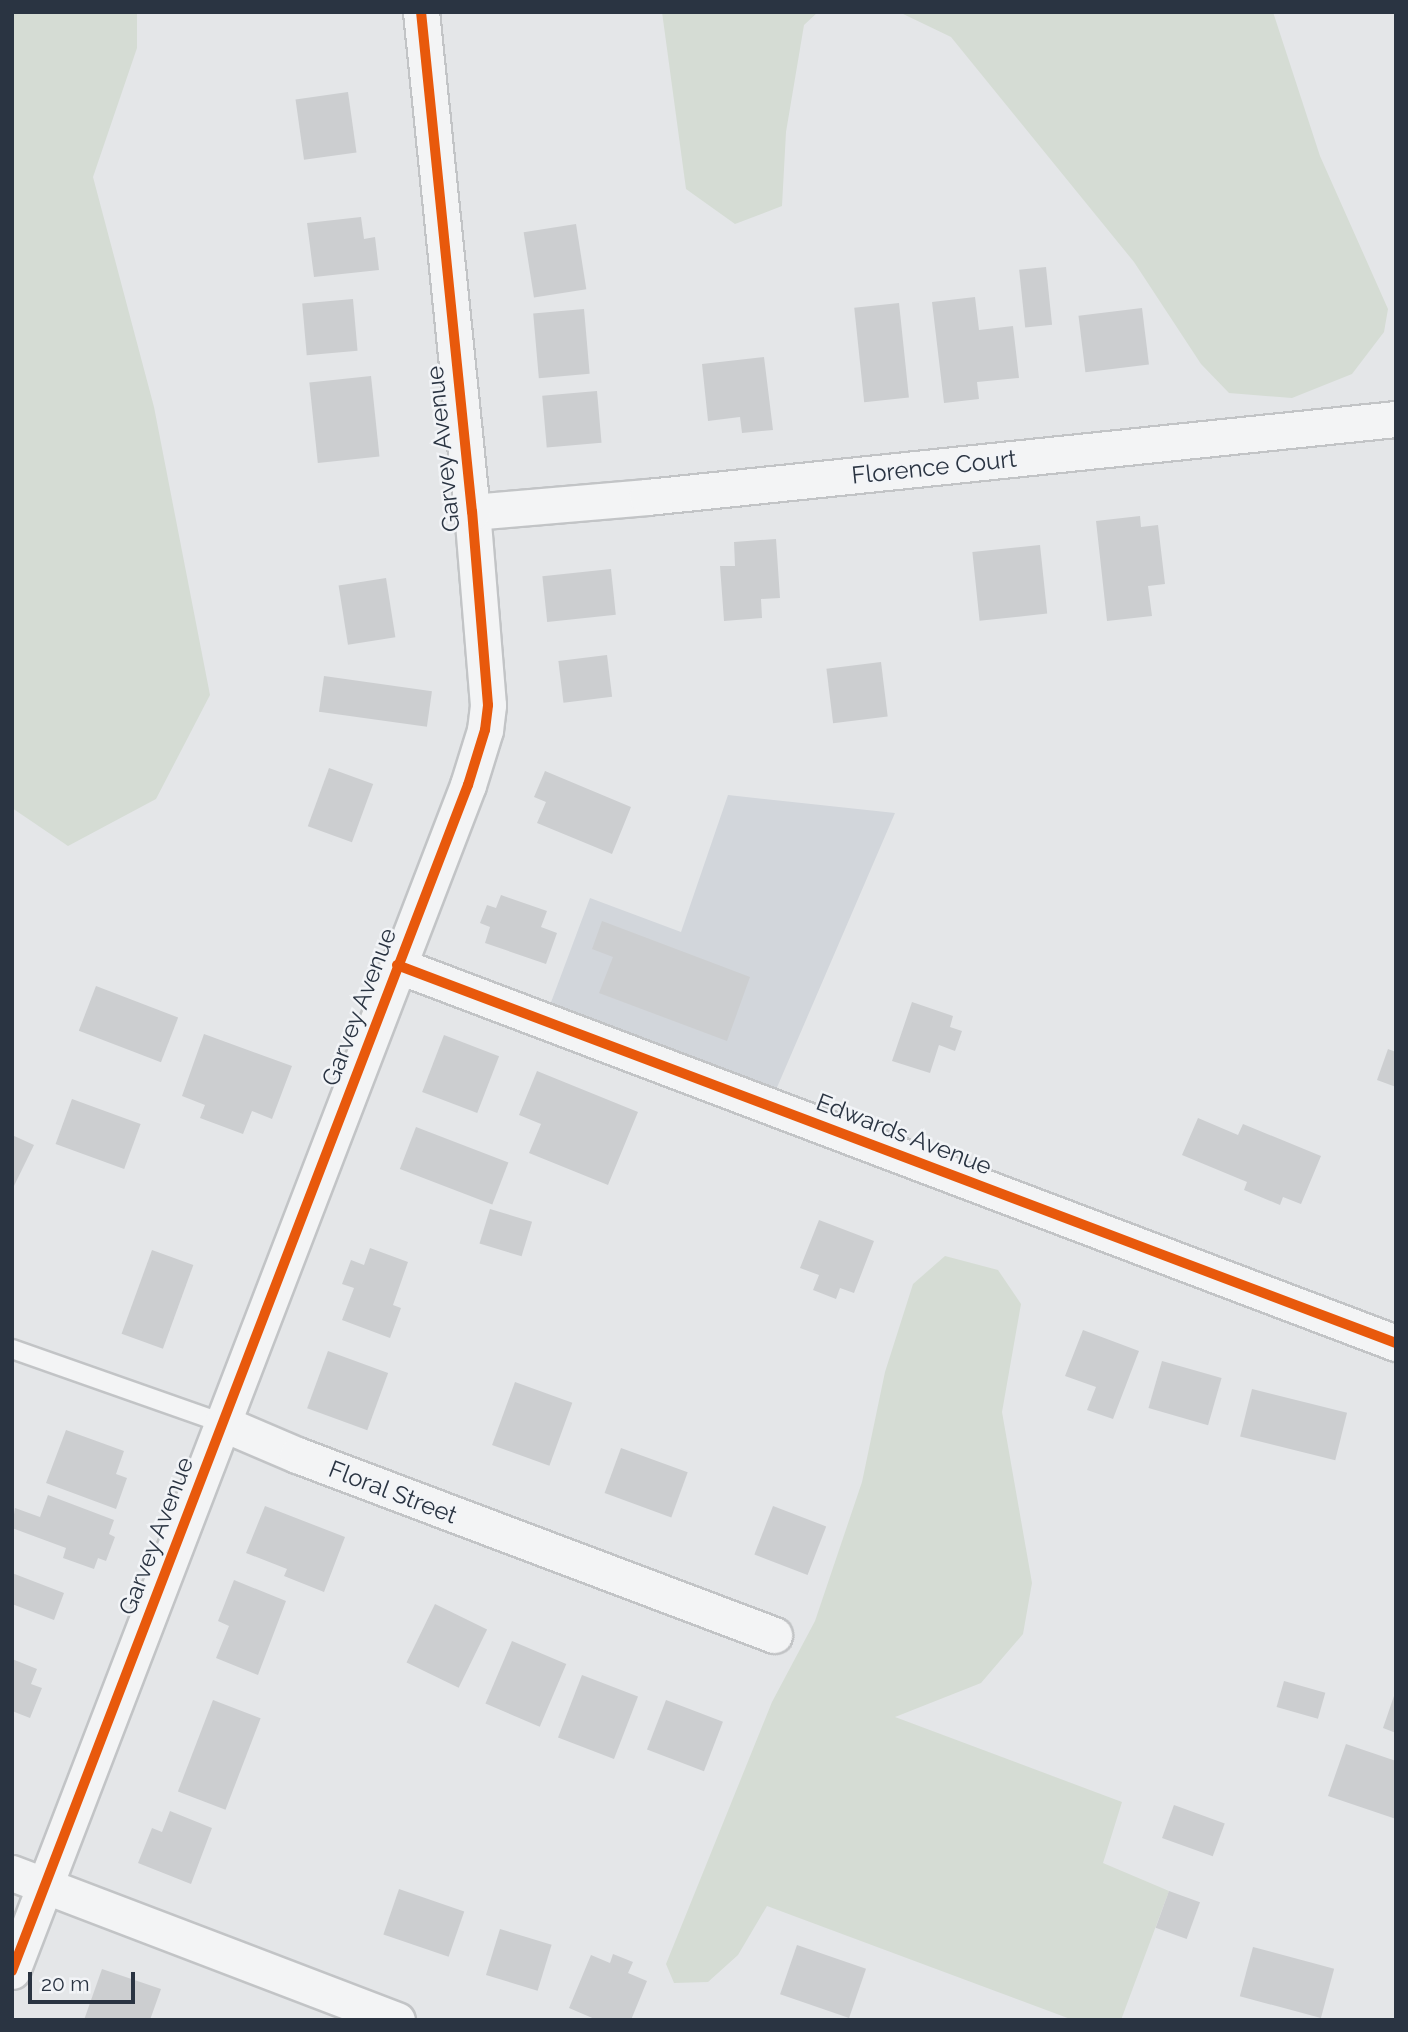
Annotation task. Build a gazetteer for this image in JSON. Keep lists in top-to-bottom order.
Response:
{
  "streets": {
    "street": [
      "Garvey Avenue",
      "Florence Court",
      "Edwards Avenue",
      "Floral Street"
    ]
  },
  "crossings": [
    ["Garvey Avenue", "Florence Court"],
    ["Garvey Avenue", "Edwards Avenue"],
    ["Garvey Avenue", "Floral Street"]
  ],
  "scale_bar": "20 m"
}
